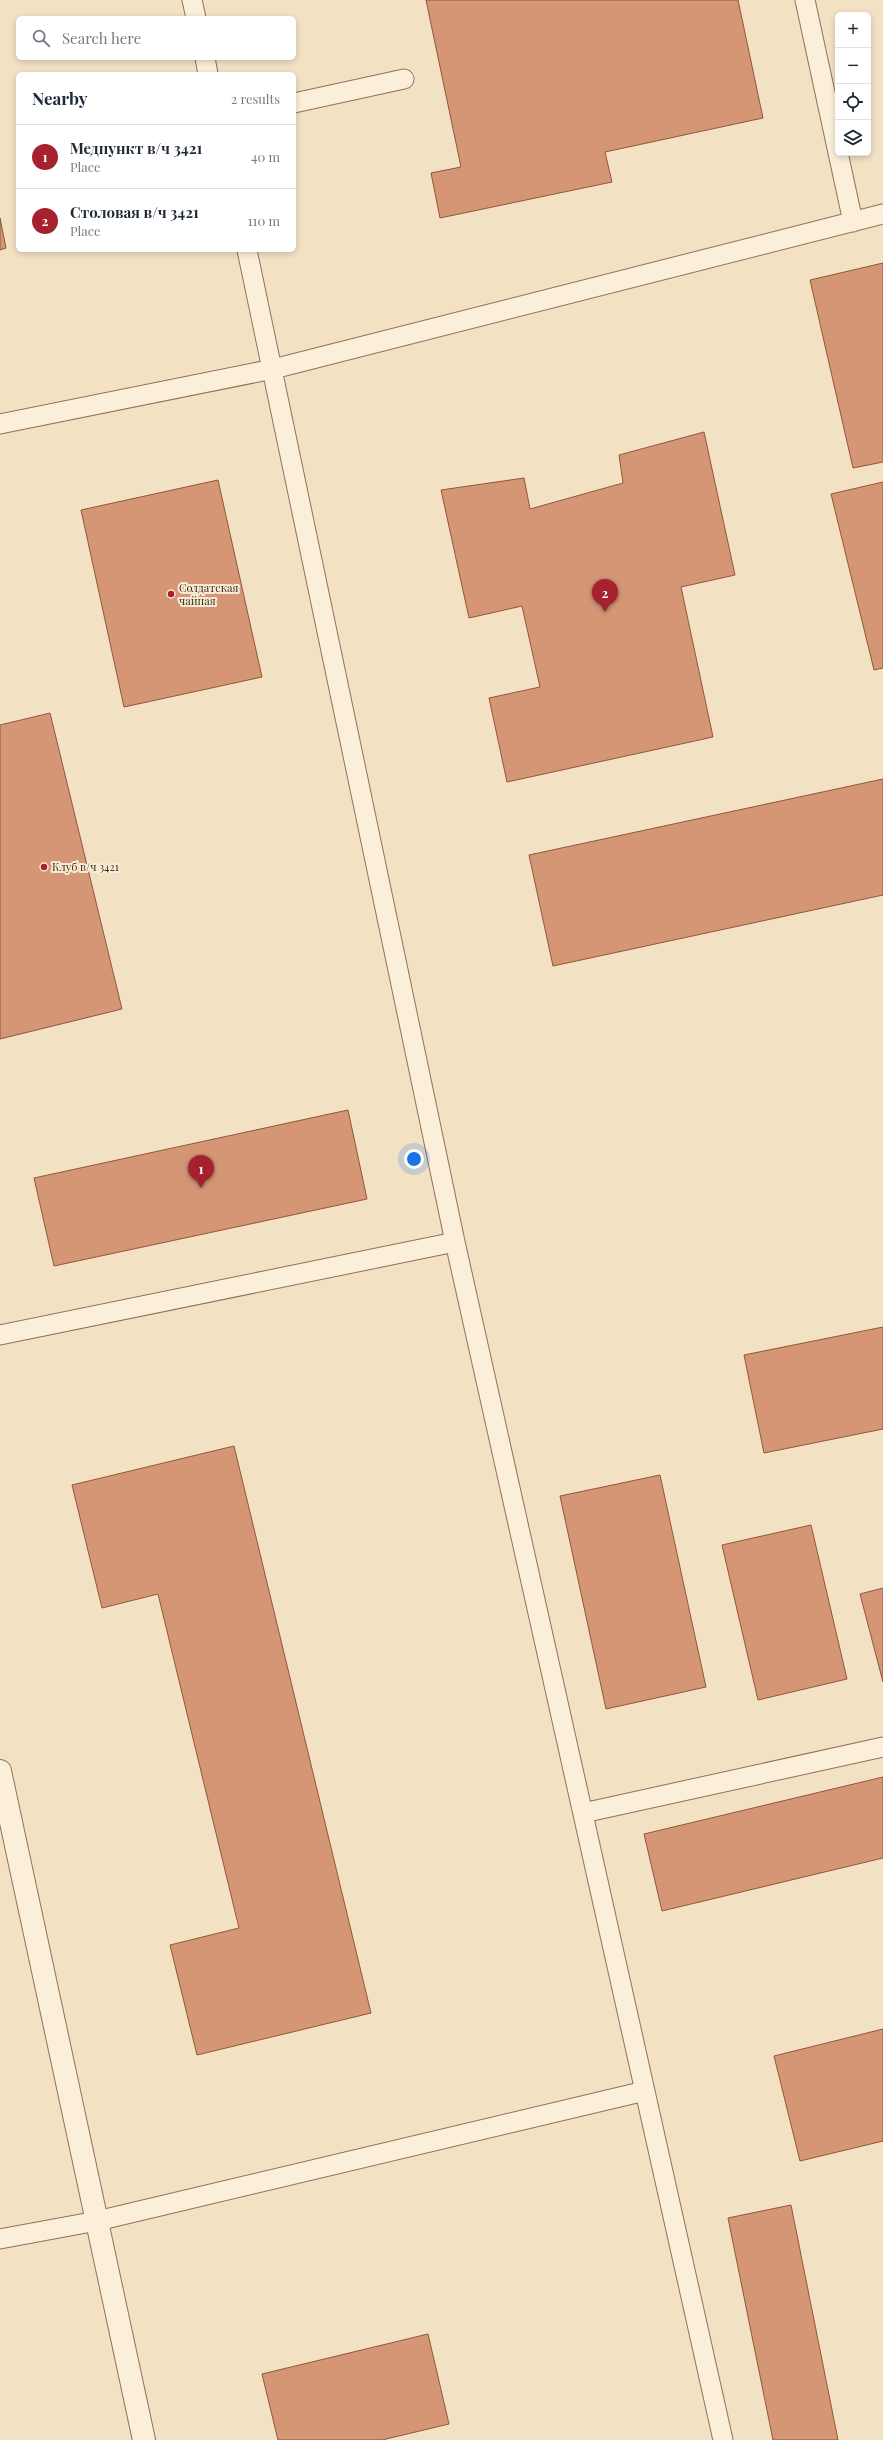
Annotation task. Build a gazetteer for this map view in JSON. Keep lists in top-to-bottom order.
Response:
{
  "places": ["Солдатская чайная", "Клуб в/ч 3421"],
  "page": {
    "map_buttons": ["+", "−"],
    "search": "Search here",
    "heading": ["Nearby", "2 results"],
    "list": [
      {
        "mark": "1",
        "name": "Медпункт в/ч 3421",
        "note": "Place",
        "value": "40 m"
      },
      {
        "mark": "2",
        "name": "Столовая в/ч 3421",
        "note": "Place",
        "value": "110 m"
      }
    ],
    "pins": ["2", "1"]
  }
}
